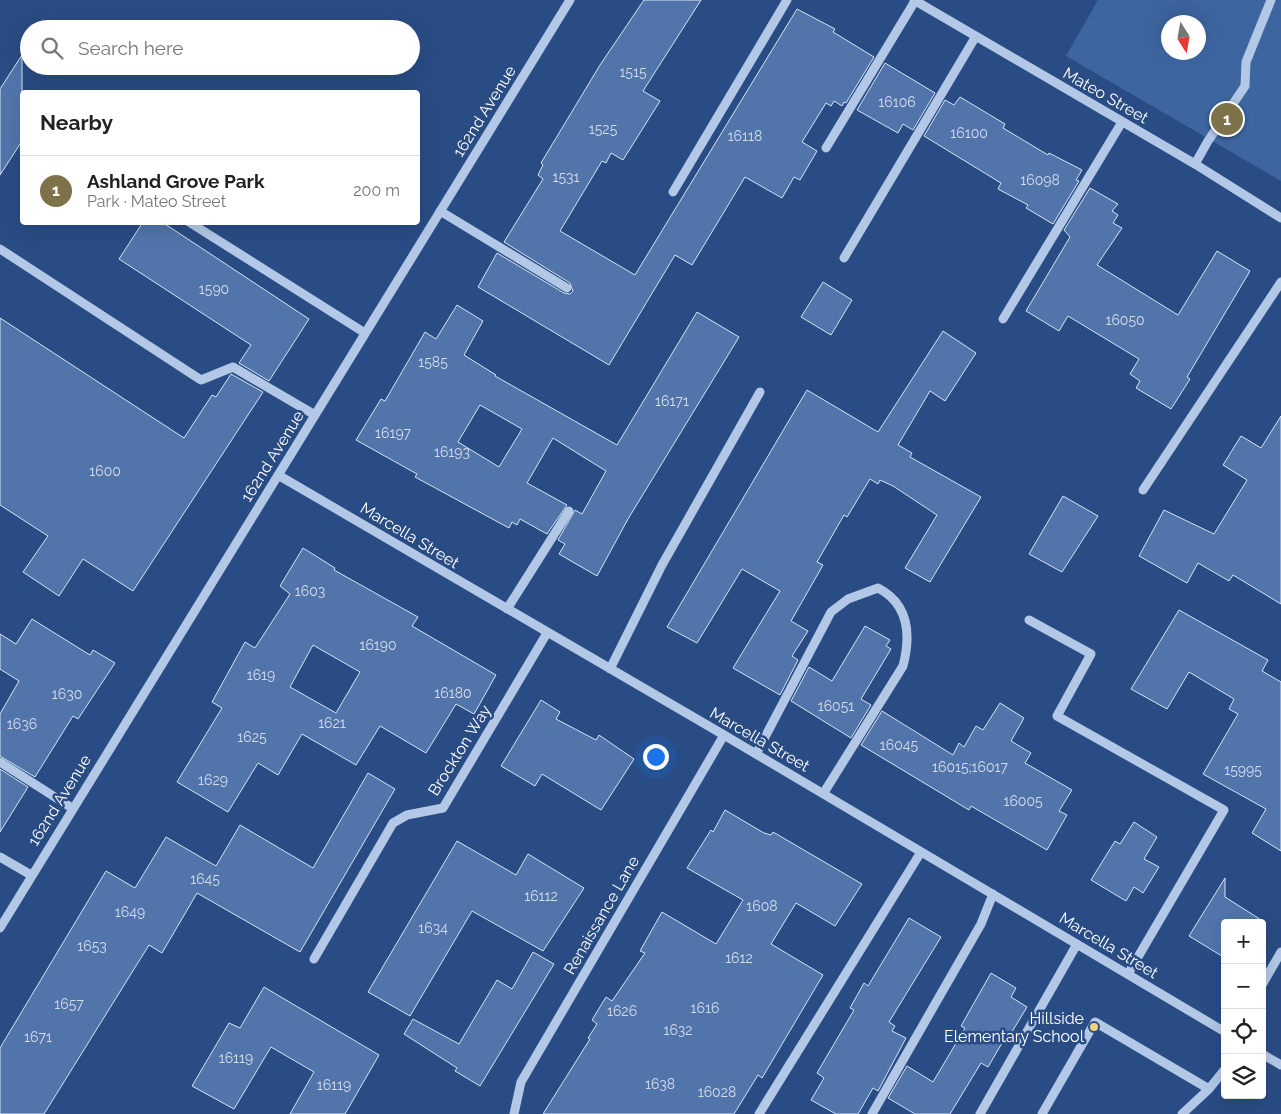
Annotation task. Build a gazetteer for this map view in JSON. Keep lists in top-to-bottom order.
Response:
{
  "streets": {
    "street": [
      "Mateo Street",
      "162nd Avenue",
      "Marcella Street",
      "Brockton Way",
      "Renaissance Lane"
    ]
  },
  "crossings": [
    ["162nd Avenue", "Marcella Street"],
    ["Marcella Street", "Brockton Way"],
    ["Marcella Street", "Renaissance Lane"]
  ],
  "places": ["Hillside Elementary School"],
  "house_numbers": [
    "1515",
    "16106",
    "1525",
    "16100",
    "16118",
    "1531",
    "16098",
    "1590",
    "16050",
    "1585",
    "16171",
    "16197",
    "16193",
    "1600",
    "1603",
    "16190",
    "1619",
    "16180",
    "1630",
    "16051",
    "1621",
    "1636",
    "1625",
    "16045",
    "16015;16017",
    "15995",
    "1629",
    "16005",
    "1645",
    "16112",
    "1608",
    "1649",
    "1634",
    "1653",
    "1612",
    "1657",
    "1616",
    "1626",
    "1632",
    "1671",
    "16119",
    "1638",
    "16119",
    "16028"
  ],
  "north": "bottom",
  "page": {
    "search": "Search here",
    "heading": "Nearby",
    "pins": "1",
    "list": [
      {
        "mark": "1",
        "name": "Ashland Grove Park",
        "note": "Park · Mateo Street",
        "value": "200 m"
      }
    ],
    "map_buttons": ["+", "−"]
  }
}
